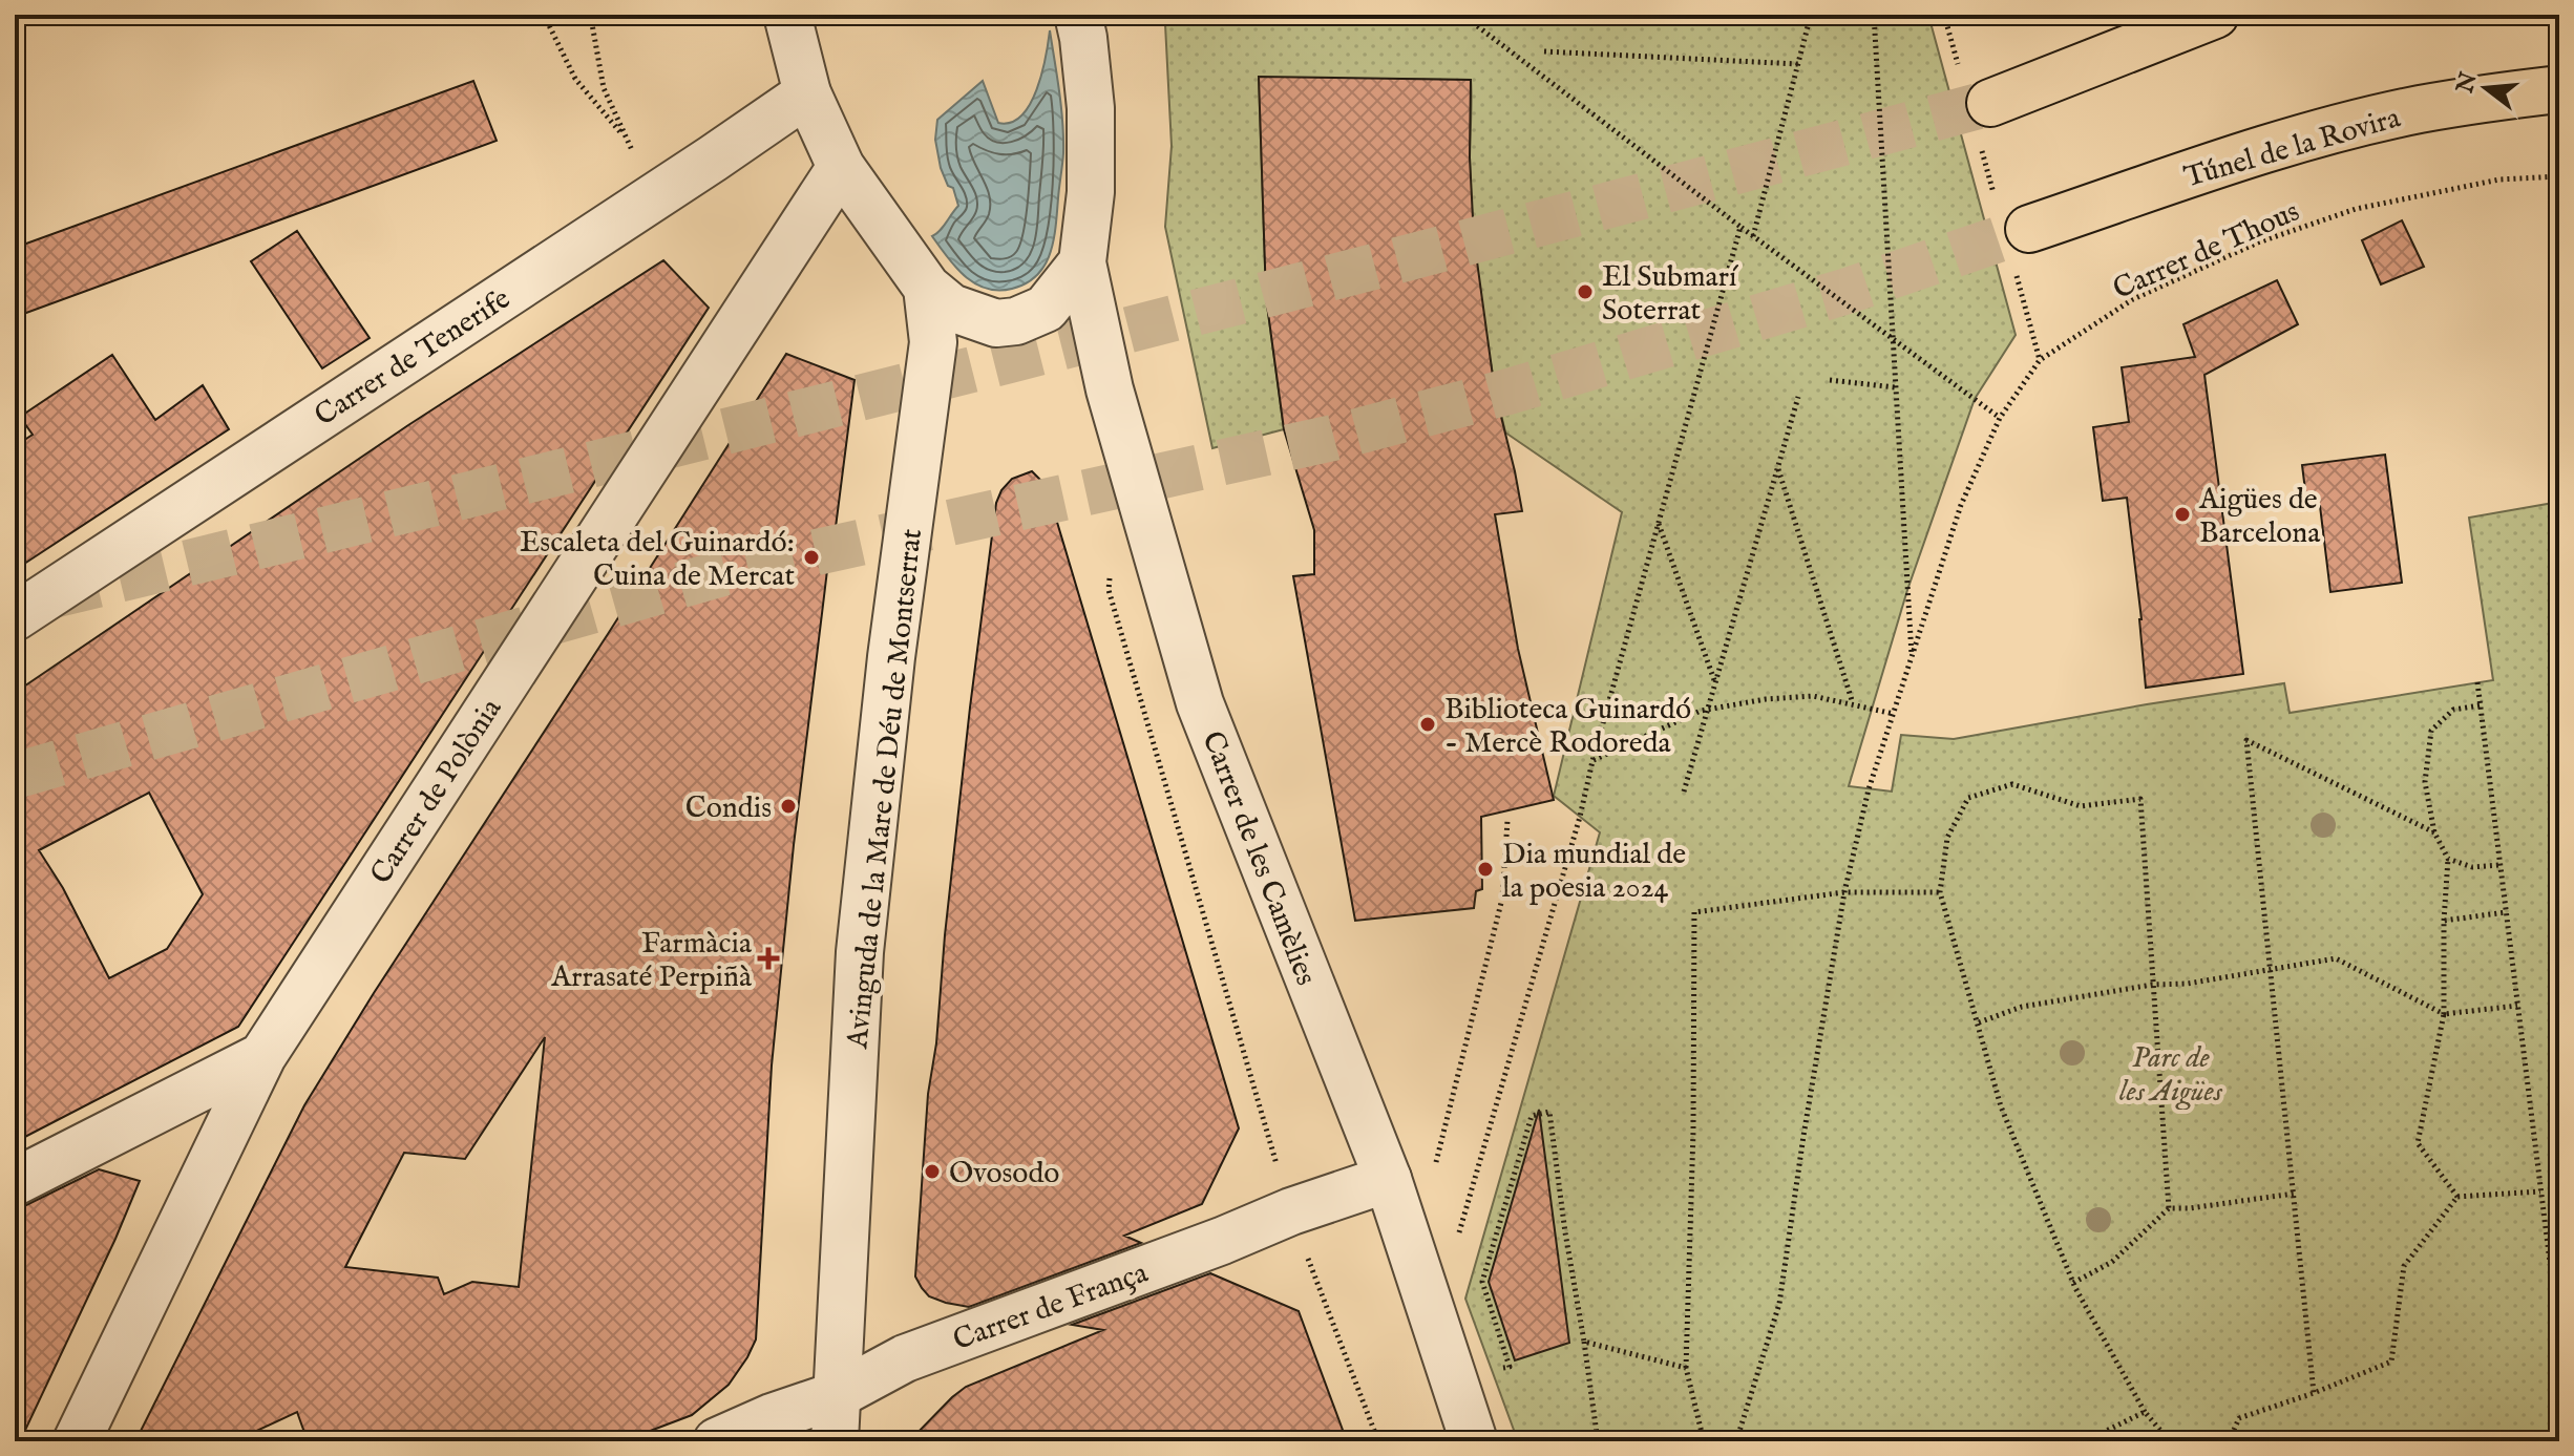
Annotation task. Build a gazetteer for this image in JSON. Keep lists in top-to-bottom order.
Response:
{
  "streets": {
    "main road": ["Túnel de la Rovira"],
    "street": [
      "Carrer de Tenerife",
      "Avinguda de la Mare de Déu de Montserrat",
      "Carrer de Polònia",
      "Carrer de les Camèlies",
      "Carrer de França"
    ],
    "path": ["Carrer de Thous"]
  },
  "crossings": [
    ["Avinguda de la Mare de Déu de Montserrat", "Carrer de França"],
    ["Carrer de les Camèlies", "Carrer de França"]
  ],
  "parks": ["Parc de les Aigües"],
  "places": {
    "other": [
      "El Submarí Soterrat",
      "Aigües de Barcelona",
      "Escaleta del Guinardó: Cuina de Mercat",
      "Biblioteca Guinardó - Mercè Rodoreda",
      "Condis",
      "Dia mundial de la poesia 2024",
      "Ovosodo"
    ],
    "health": ["Farmàcia Arrasaté Perpiñà"]
  },
  "north": "left"
}
